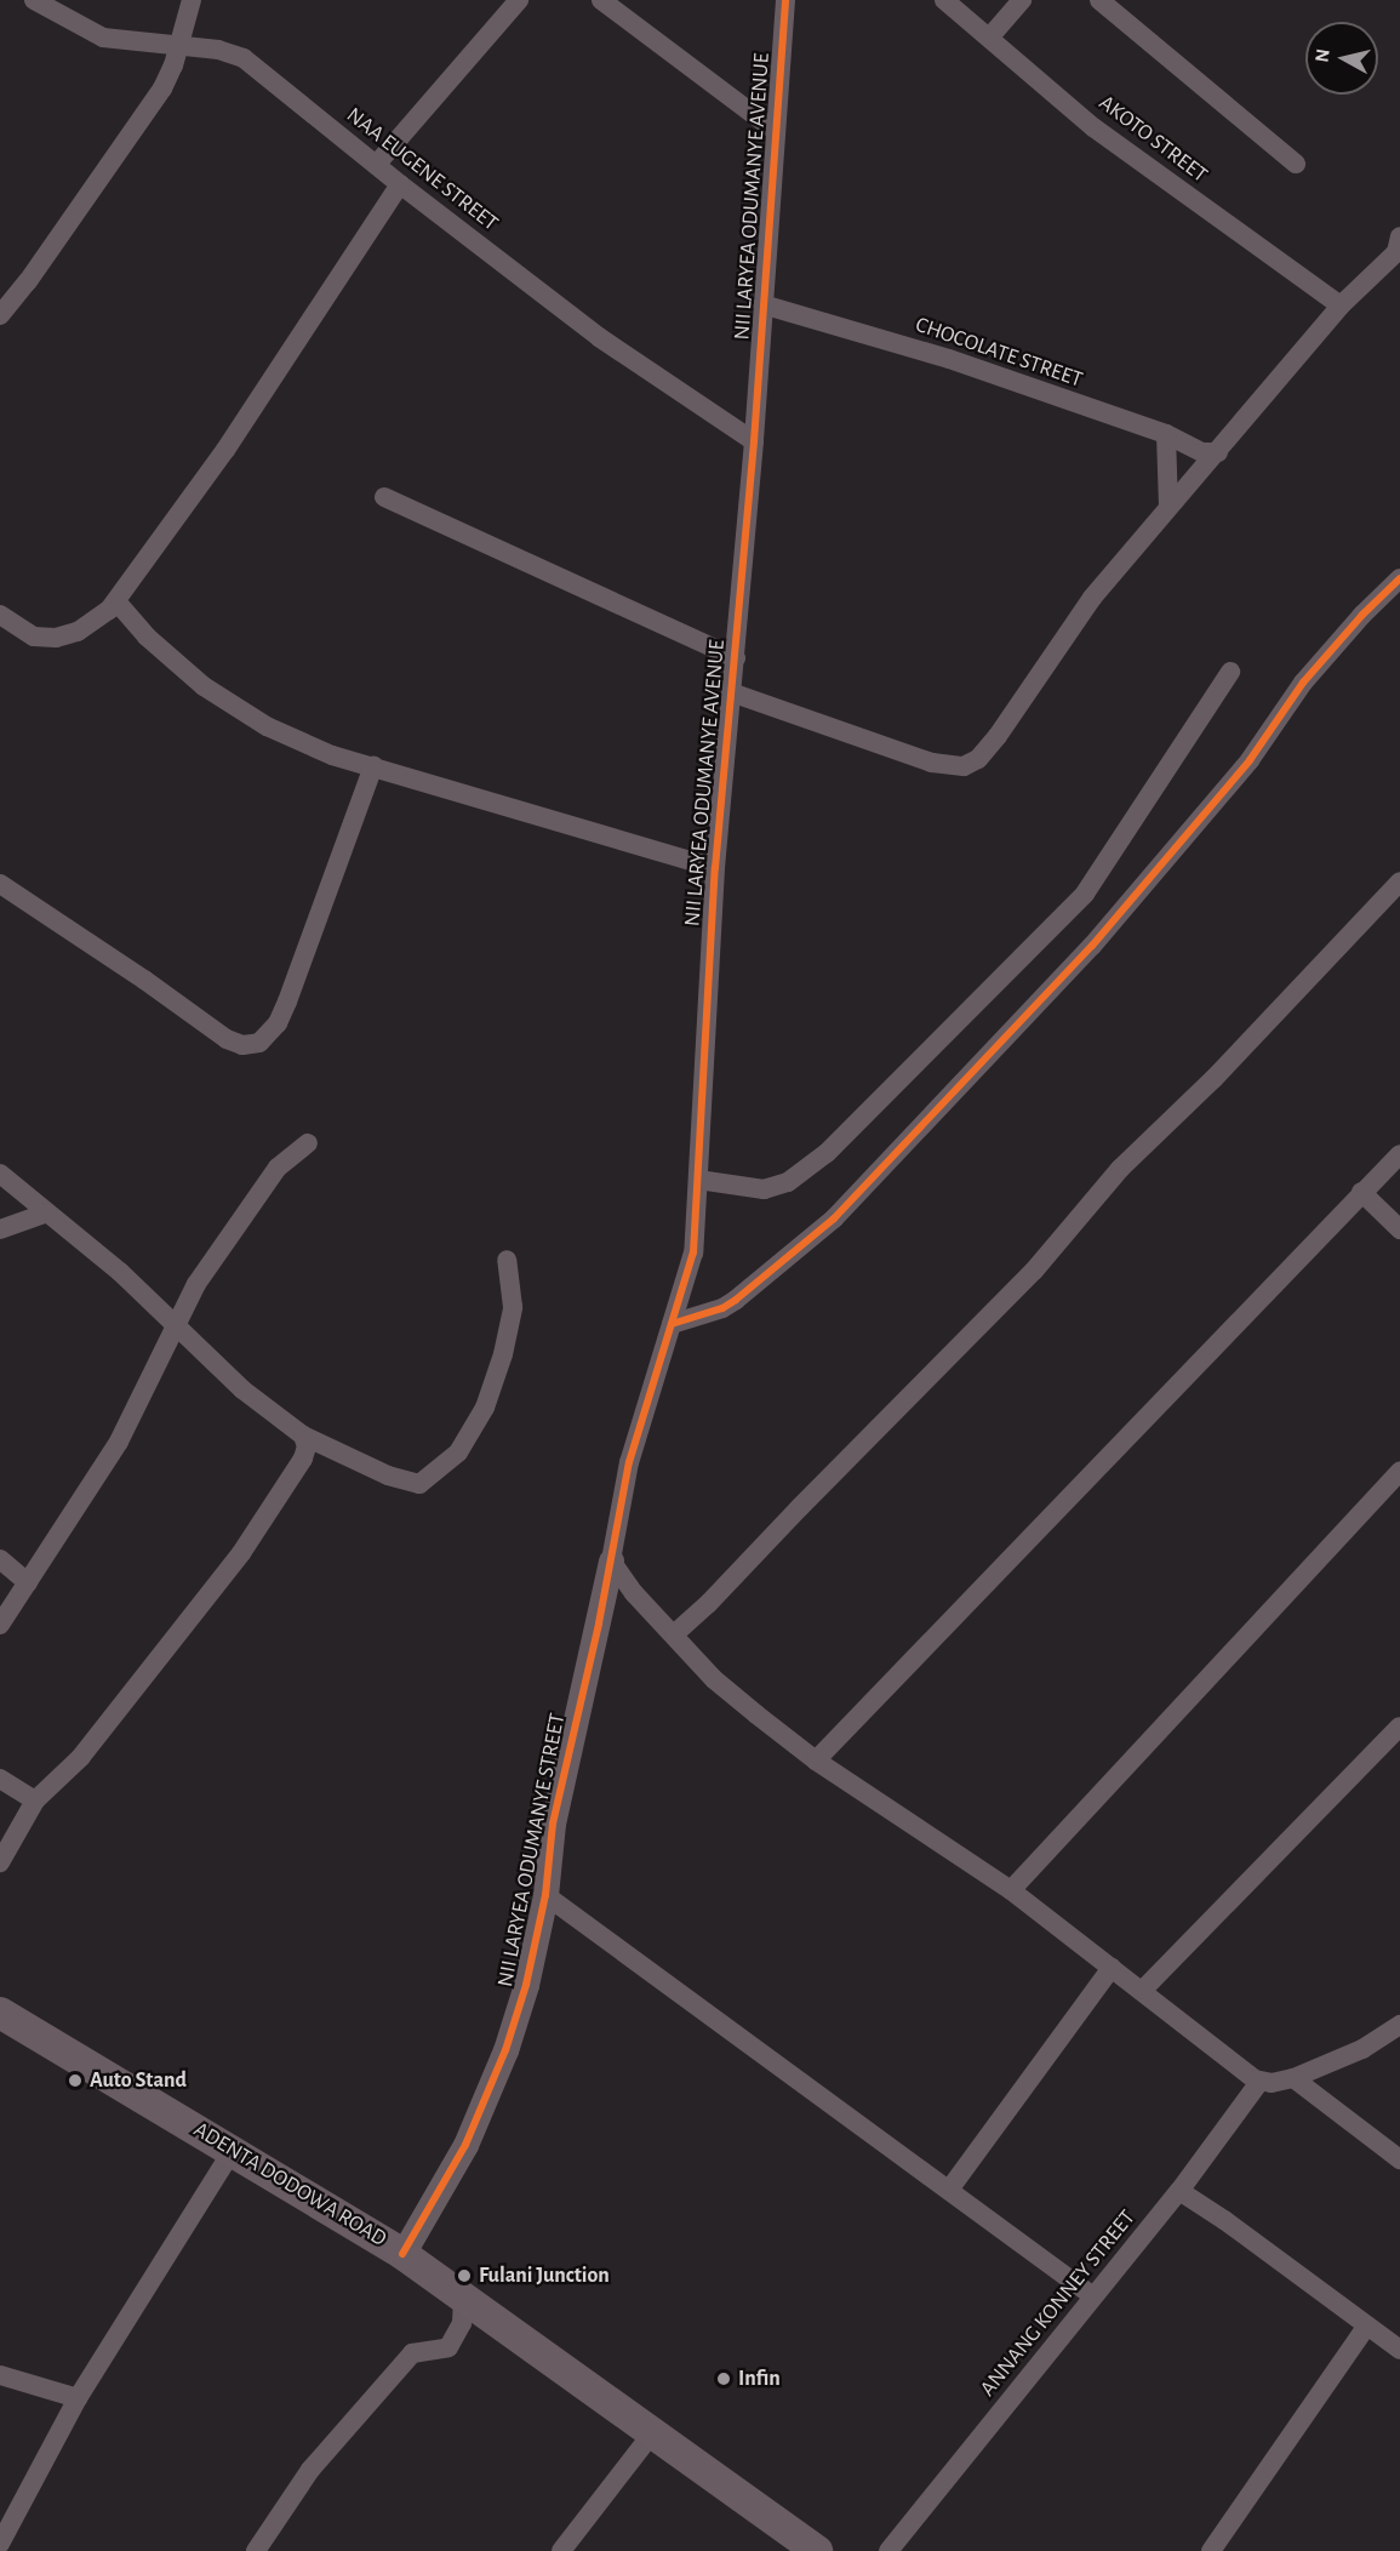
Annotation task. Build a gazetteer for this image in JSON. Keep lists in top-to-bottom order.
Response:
{
  "streets": {
    "main road": ["ADENTA DODOWA ROAD"],
    "street": [
      "AKOTO STREET",
      "NAA EUGENE STREET",
      "NII LARYEA ODUMANYE AVENUE",
      "CHOCOLATE STREET",
      "NII LARYEA ODUMANYE STREET",
      "ANNANG KONNEY STREET"
    ]
  },
  "crossings": [
    ["NAA EUGENE STREET", "NII LARYEA ODUMANYE AVENUE"],
    ["NII LARYEA ODUMANYE AVENUE", "CHOCOLATE STREET"],
    ["NII LARYEA ODUMANYE AVENUE", "NII LARYEA ODUMANYE STREET"],
    ["NII LARYEA ODUMANYE STREET", "ADENTA DODOWA ROAD"]
  ],
  "places": ["Auto Stand", "Fulani Junction", "Infin"],
  "north": "left"
}
